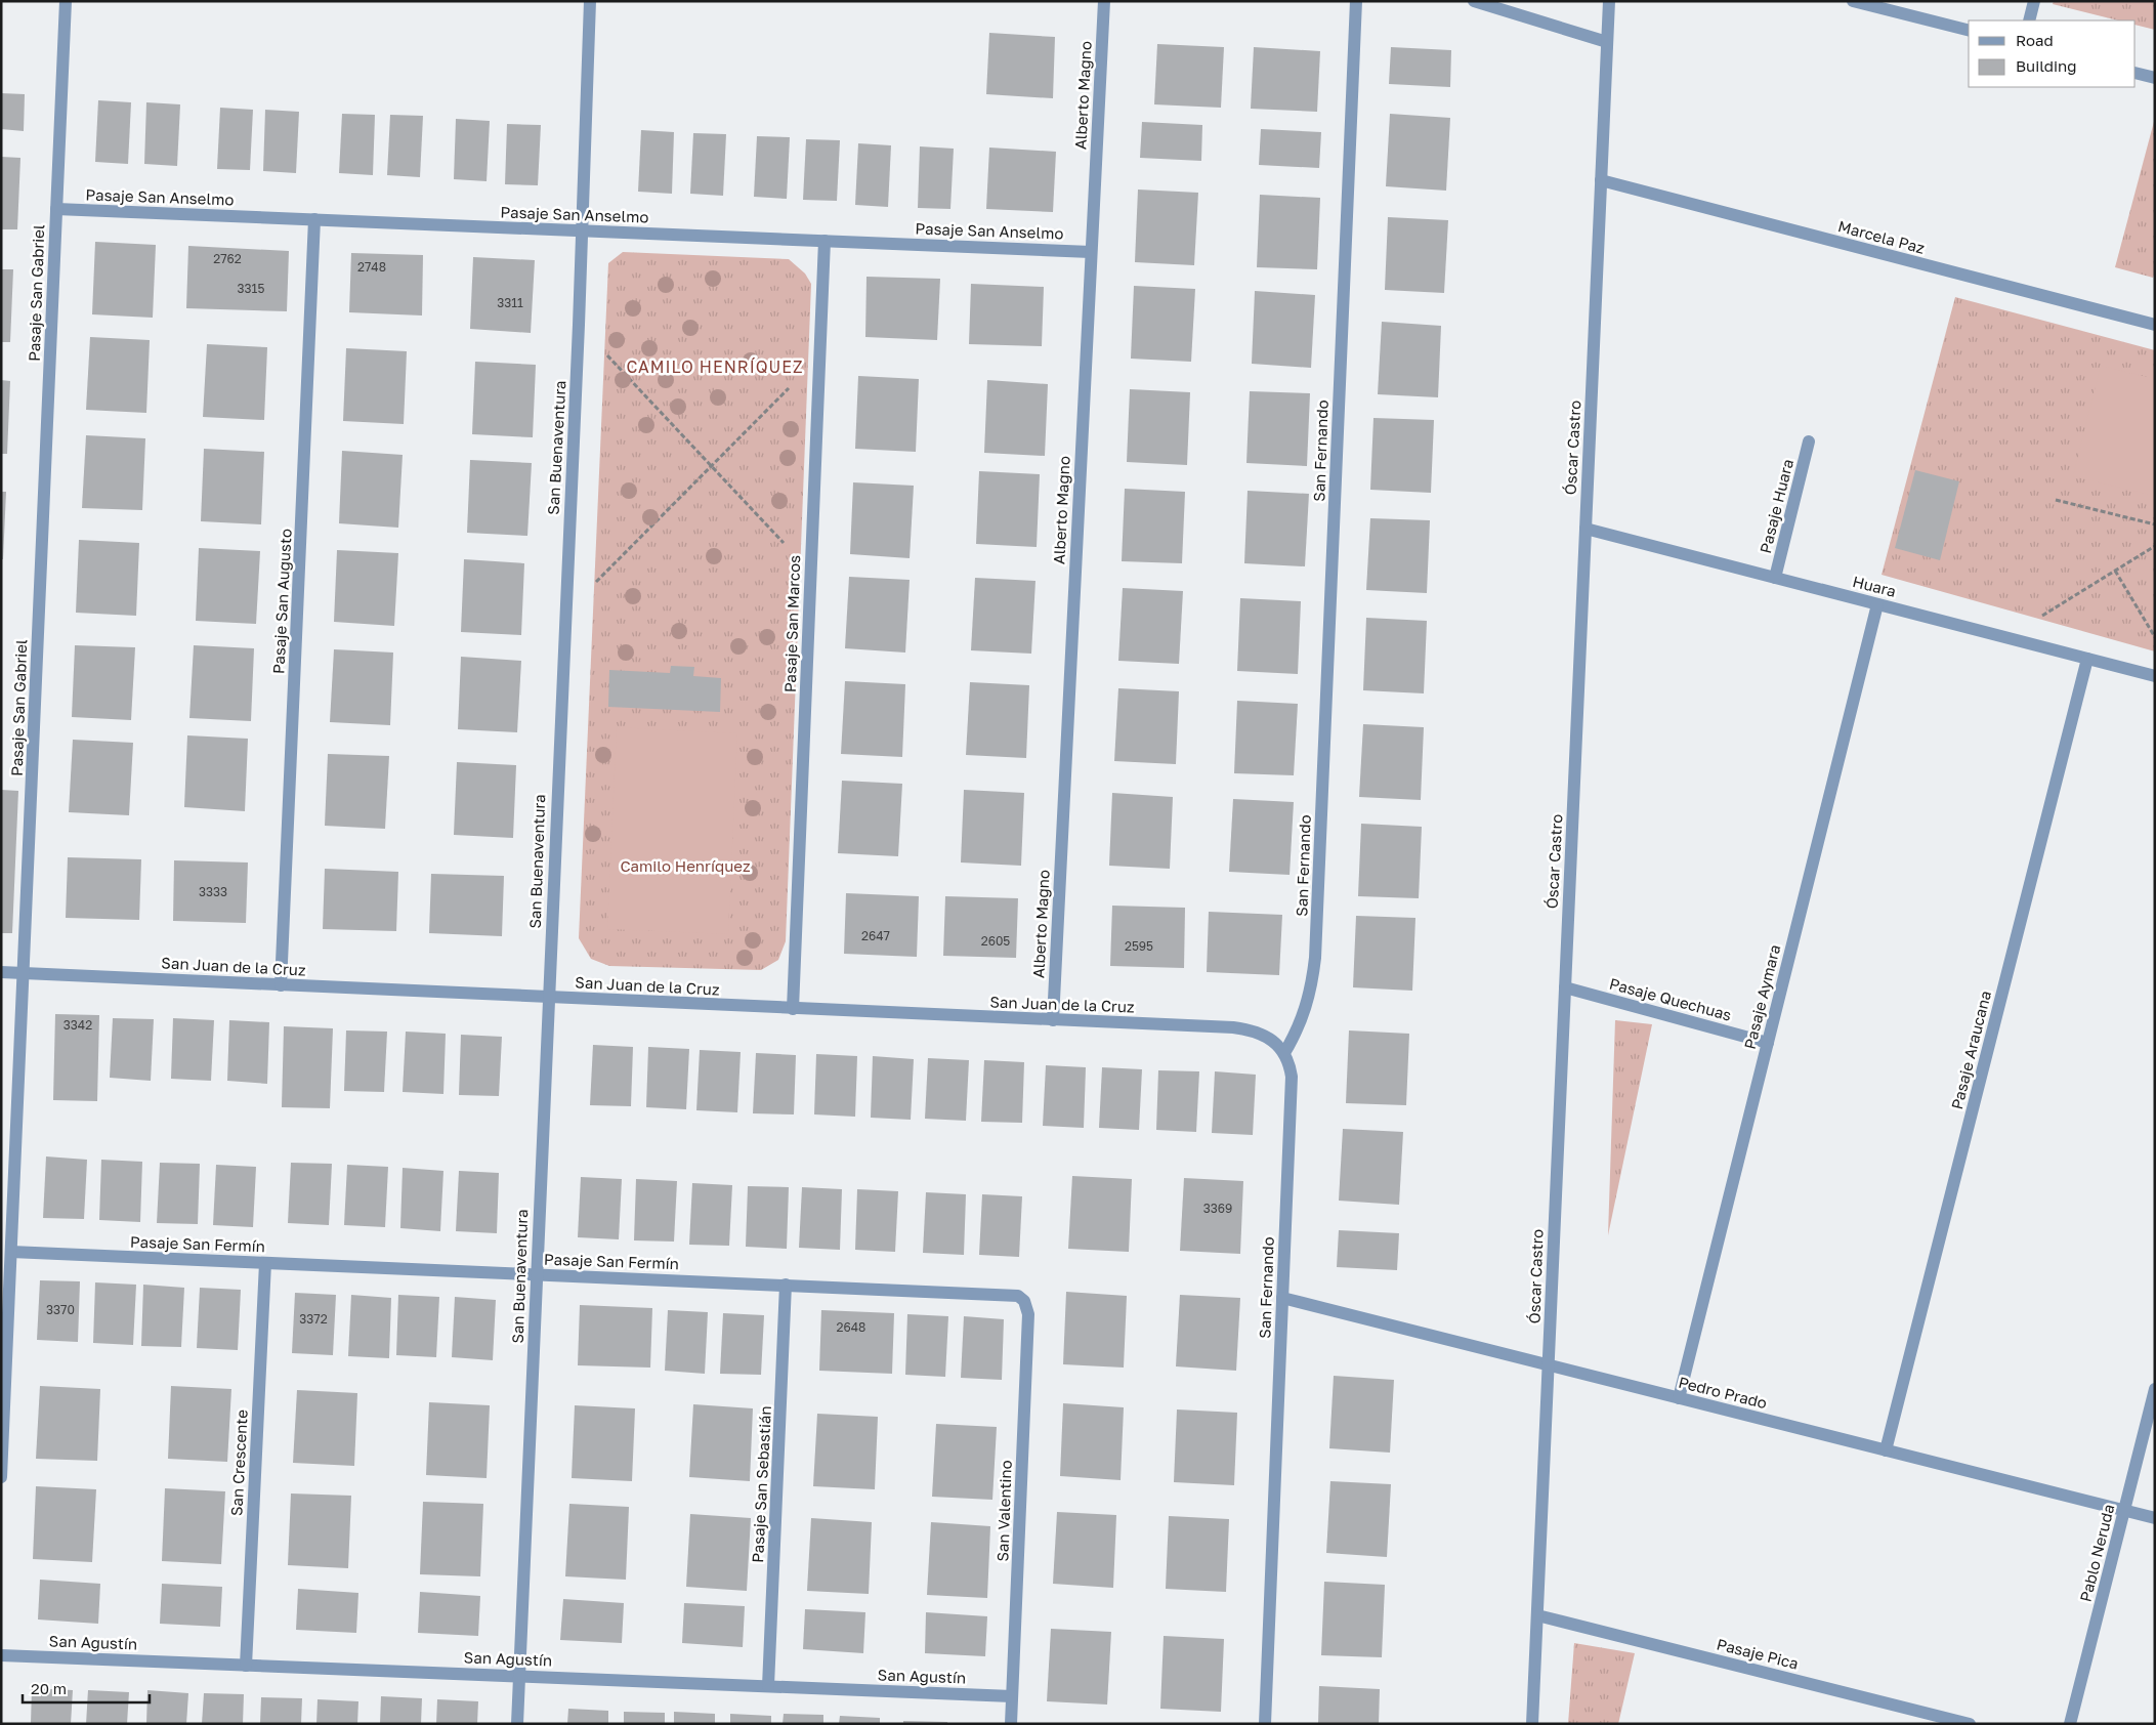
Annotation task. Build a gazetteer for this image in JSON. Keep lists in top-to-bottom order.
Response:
{
  "streets": {
    "street": [
      "Alberto Magno",
      "Pasaje San Anselmo",
      "Marcela Paz",
      "Pasaje San Gabriel",
      "San Buenaventura",
      "Óscar Castro",
      "San Fernando",
      "Pasaje Huara",
      "Huara",
      "Pasaje San Augusto",
      "Pasaje San Marcos",
      "San Juan de la Cruz",
      "Pasaje Aymara",
      "Pasaje Quechuas",
      "Pasaje Araucana",
      "Pasaje San Fermín",
      "Pedro Prado",
      "San Crescente",
      "Pasaje San Sebastián",
      "San Valentino",
      "Pablo Neruda",
      "San Agustín",
      "Pasaje Pica"
    ]
  },
  "crossings": [
    ["Alberto Magno", "Pasaje San Anselmo"],
    ["Alberto Magno", "San Juan de la Cruz"],
    ["Pasaje San Anselmo", "Pasaje San Gabriel"],
    ["Pasaje San Anselmo", "San Buenaventura"],
    ["Pasaje San Anselmo", "Pasaje San Augusto"],
    ["Pasaje San Anselmo", "Pasaje San Marcos"],
    ["Marcela Paz", "Óscar Castro"],
    ["Pasaje San Gabriel", "San Juan de la Cruz"],
    ["Pasaje San Gabriel", "Pasaje San Fermín"],
    ["San Buenaventura", "San Juan de la Cruz"],
    ["San Buenaventura", "Pasaje San Fermín"],
    ["San Buenaventura", "San Agustín"],
    ["Óscar Castro", "Huara"],
    ["Óscar Castro", "Pasaje Quechuas"],
    ["Óscar Castro", "Pedro Prado"],
    ["Óscar Castro", "Pasaje Pica"],
    ["San Fernando", "San Juan de la Cruz"],
    ["San Fernando", "Pedro Prado"],
    ["Pasaje Huara", "Huara"],
    ["Huara", "Pasaje Aymara"],
    ["Huara", "Pasaje Araucana"],
    ["Pasaje San Augusto", "San Juan de la Cruz"],
    ["Pasaje San Marcos", "San Juan de la Cruz"],
    ["Pasaje Aymara", "Pasaje Quechuas"],
    ["Pasaje Aymara", "Pedro Prado"],
    ["Pasaje Araucana", "Pedro Prado"],
    ["Pasaje San Fermín", "San Crescente"],
    ["Pasaje San Fermín", "Pasaje San Sebastián"],
    ["Pasaje San Fermín", "San Valentino"],
    ["Pedro Prado", "Pablo Neruda"],
    ["San Crescente", "San Agustín"],
    ["Pasaje San Sebastián", "San Agustín"],
    ["San Valentino", "San Agustín"]
  ],
  "districts": ["CAMILO HENRÍQUEZ"],
  "parks": ["Camilo Henríquez"],
  "house_numbers": [
    "2762",
    "2748",
    "3315",
    "3311",
    "3333",
    "2647",
    "2605",
    "2595",
    "3342",
    "3369",
    "3370",
    "3372",
    "2648"
  ],
  "legend": ["Road", "Building"],
  "scale_bar": "20 m"
}
